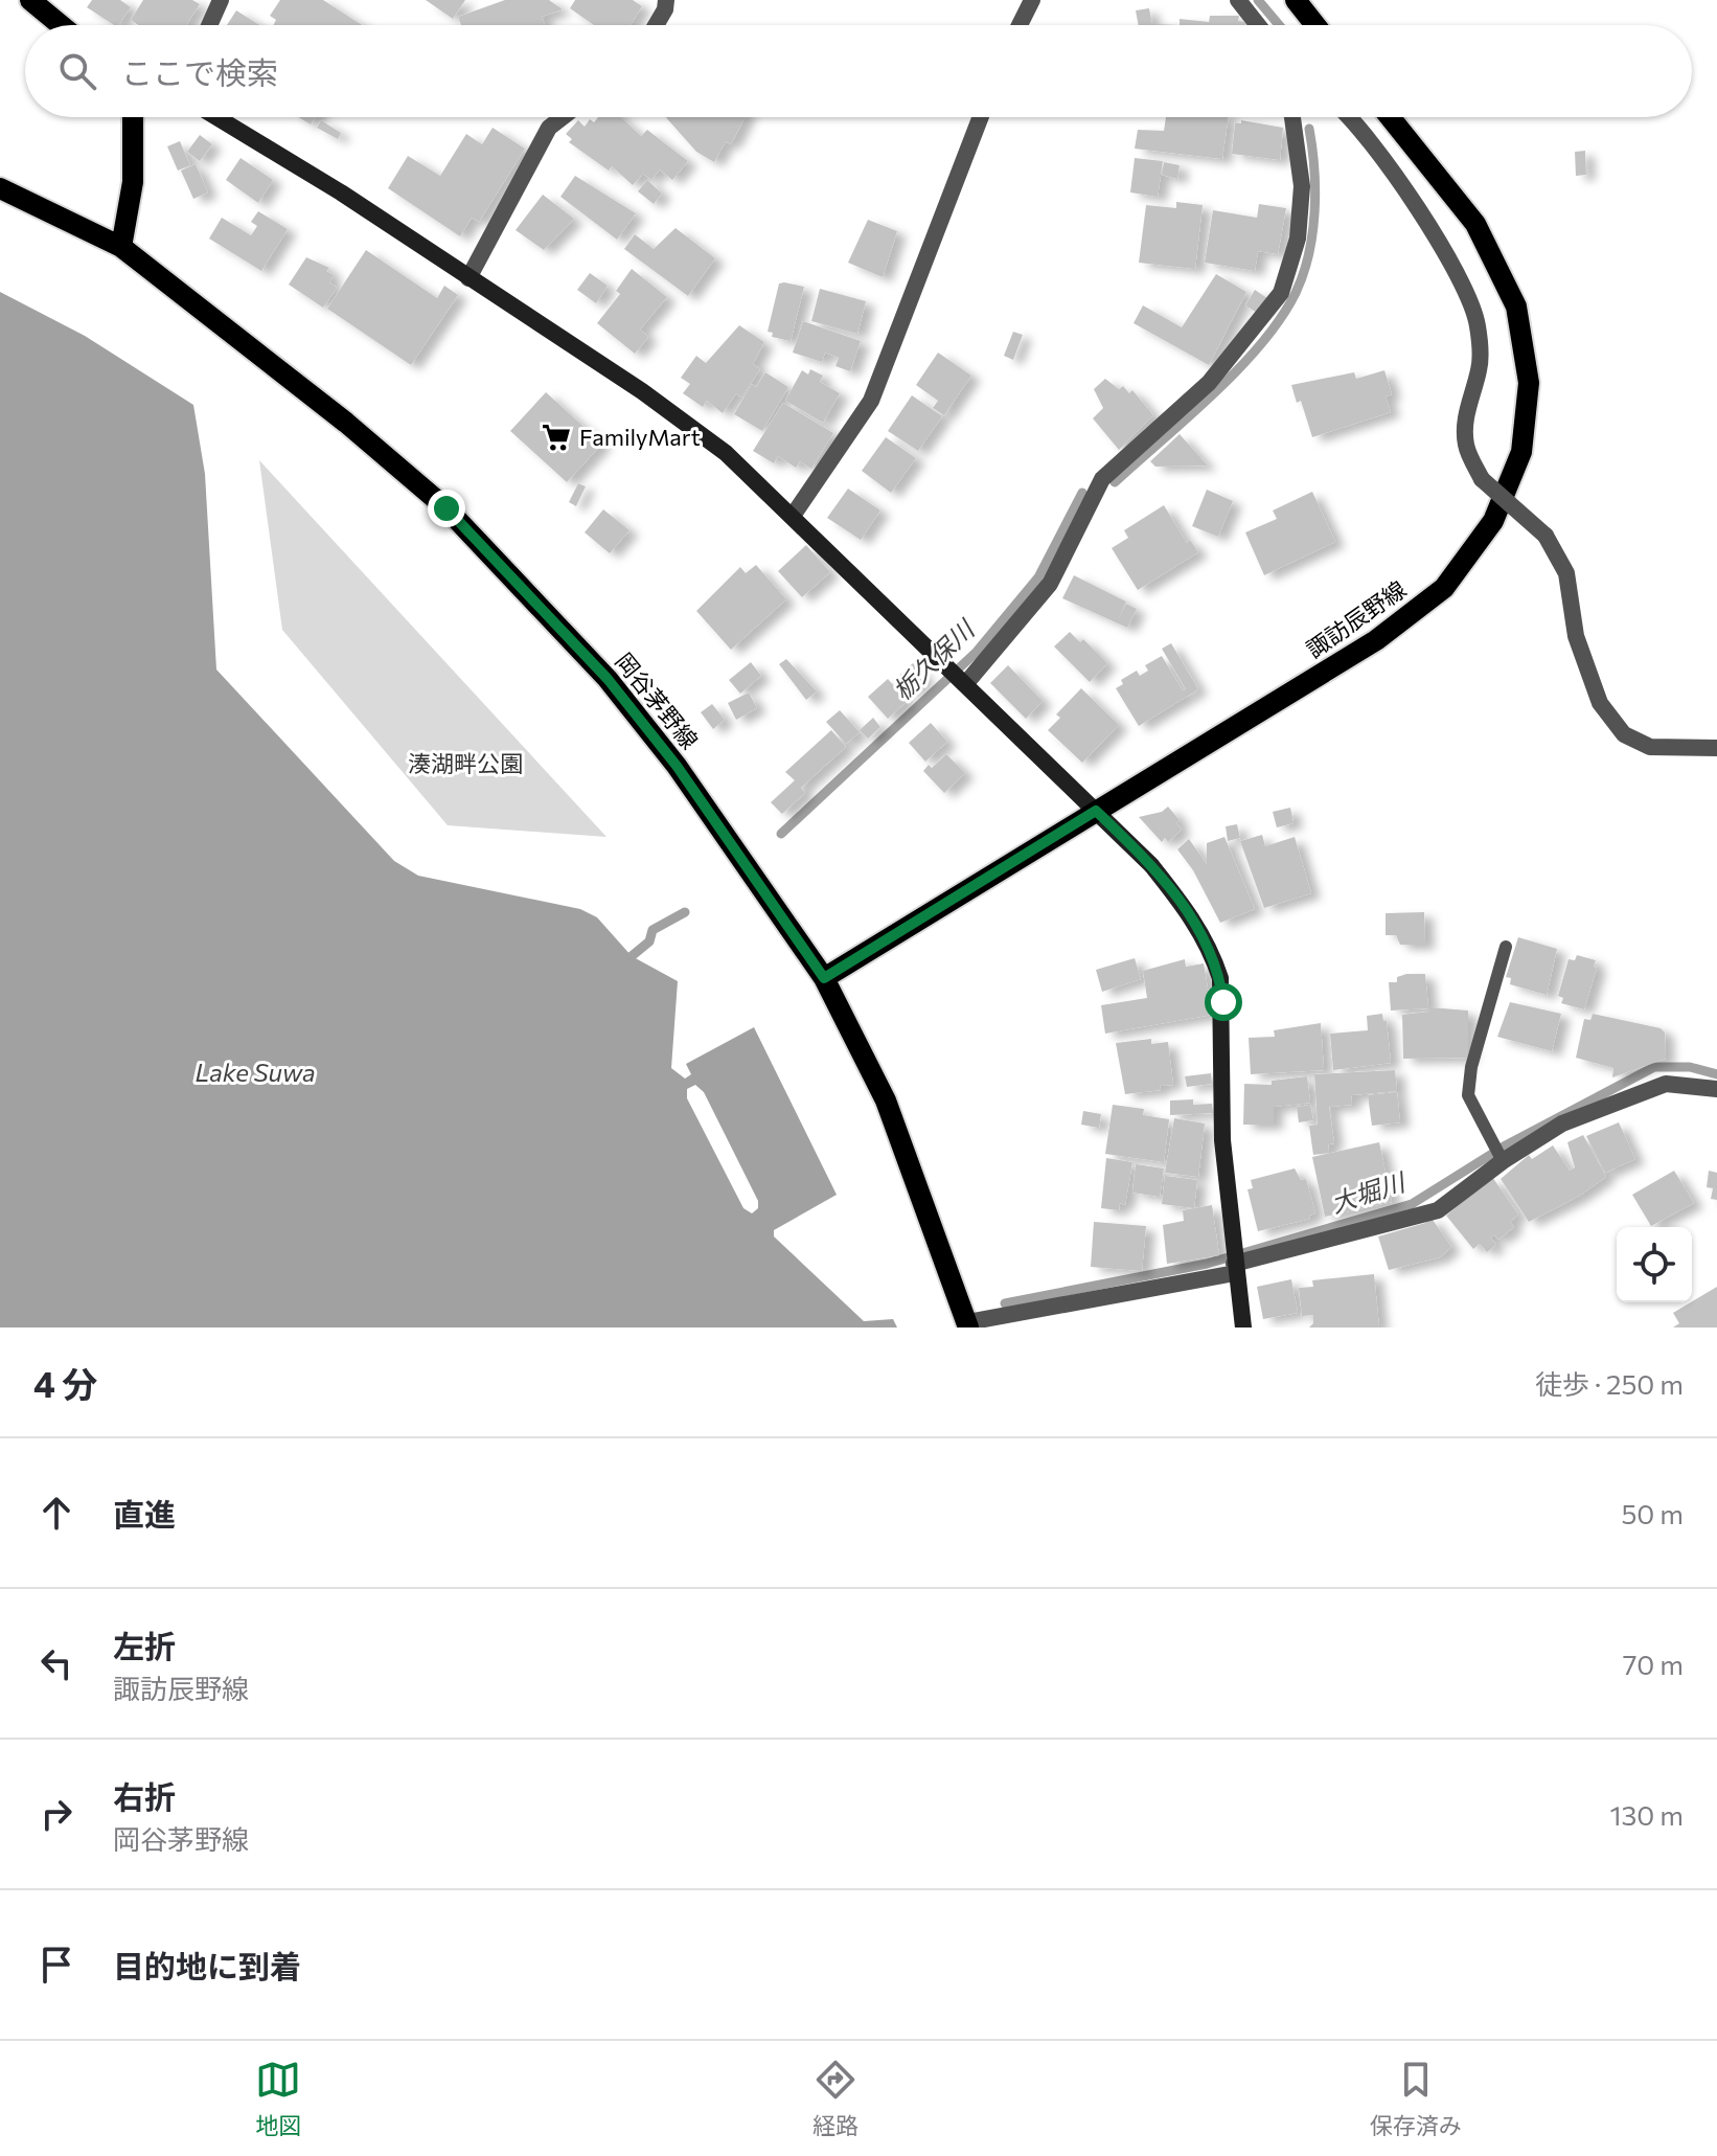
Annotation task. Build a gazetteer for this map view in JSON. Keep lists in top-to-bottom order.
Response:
{
  "streets": {
    "main road": ["諏訪辰野線", "岡谷茅野線"]
  },
  "crossings": [
    ["諏訪辰野線", "岡谷茅野線"]
  ],
  "water": ["栃久保川", "Lake Suwa", "大堀川"],
  "parks": ["湊湖畔公園"],
  "places": {
    "supermarket": ["FamilyMart"]
  },
  "page": {
    "search": "ここで検索",
    "heading": ["4 分", "徒歩 · 250 m"],
    "list": [
      ["直進", "50 m"],
      ["左折", "諏訪辰野線", "70 m"],
      ["右折", "岡谷茅野線", "130 m"],
      "目的地に到着"
    ],
    "nav": ["地図", "経路", "保存済み"]
  }
}
